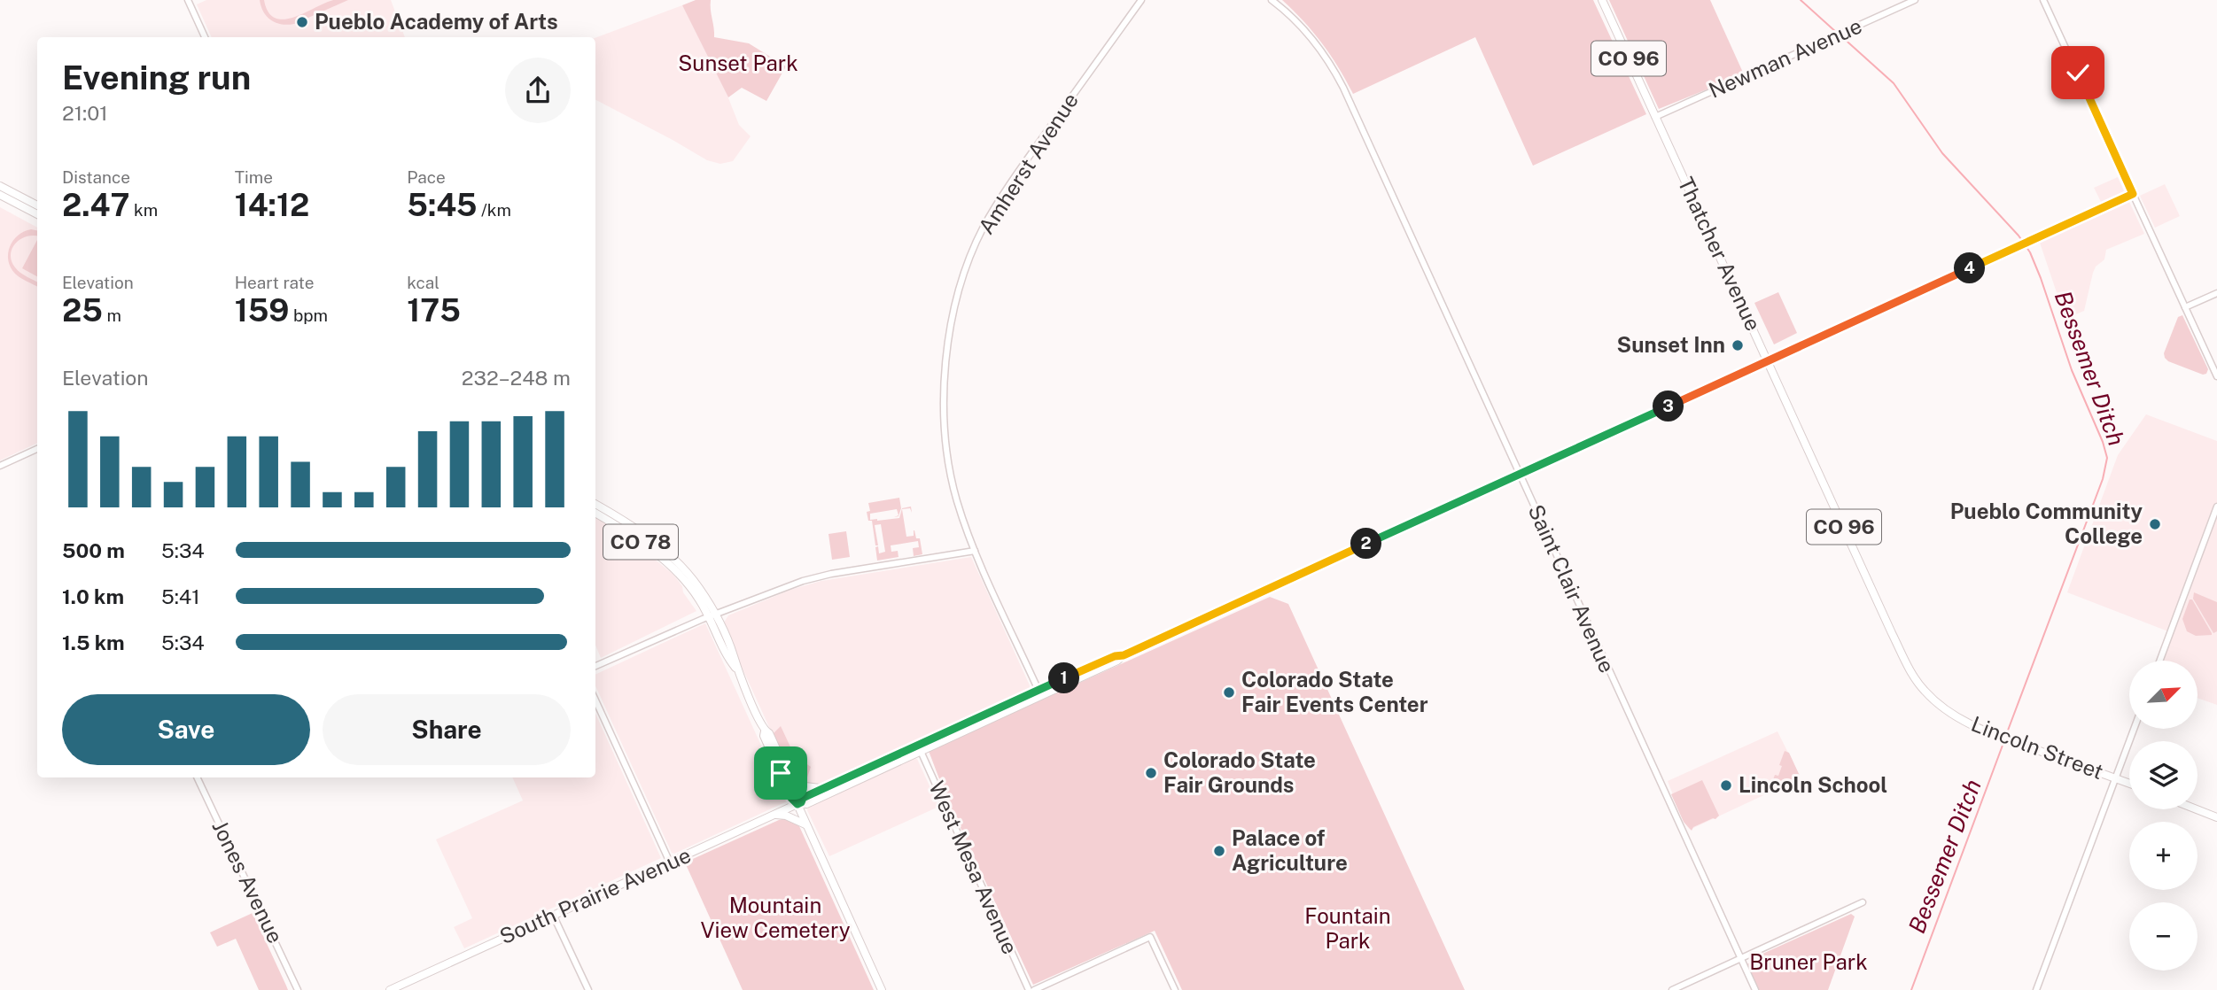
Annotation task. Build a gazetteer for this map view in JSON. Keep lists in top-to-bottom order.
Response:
{
  "streets": {
    "main road": [
      "CO 96",
      "Thatcher Avenue",
      "CO 78",
      "Lincoln Street",
      "South Prairie Avenue"
    ],
    "street": [
      "Newman Avenue",
      "Amherst Avenue",
      "Saint Clair Avenue",
      "West Mesa Avenue",
      "Jones Avenue"
    ]
  },
  "crossings": [
    ["Newman Avenue", "Thatcher Avenue"],
    ["Amherst Avenue", "South Prairie Avenue"],
    ["Thatcher Avenue", "Lincoln Street"],
    ["Thatcher Avenue", "South Prairie Avenue"],
    ["CO 78", "South Prairie Avenue"],
    ["Saint Clair Avenue", "South Prairie Avenue"],
    ["West Mesa Avenue", "South Prairie Avenue"]
  ],
  "water": ["Bessemer Ditch"],
  "parks": [
    "Sunset Park",
    "Mountain View Cemetery",
    "Fountain Park",
    "Bruner Park"
  ],
  "places": [
    "Pueblo Academy of Arts",
    "Sunset Inn",
    "Pueblo Community College",
    "Colorado State Fair Events Center",
    "Colorado State Fair Grounds",
    "Lincoln School",
    "Palace of Agriculture"
  ],
  "north": "top right",
  "page": {
    "heading": ["Evening run", "21:01"],
    "stats": [
      ["Distance", "2.47 km"],
      ["Time", "14:12"],
      ["Pace", "5:45 /km"],
      ["Elevation", "25 m"],
      ["Heart rate", "159 bpm"],
      ["kcal", "175"]
    ],
    "pins": [
      "4",
      "3",
      "2",
      "1"
    ],
    "chart": ["Elevation", "232–248 m"],
    "list": [
      {
        "name": "500 m",
        "note": "5:34"
      },
      {
        "name": "1.0 km",
        "note": "5:41"
      },
      {
        "name": "1.5 km",
        "note": "5:34"
      }
    ],
    "map_buttons": ["+", "−"],
    "buttons": ["Save", "Share"]
  }
}
